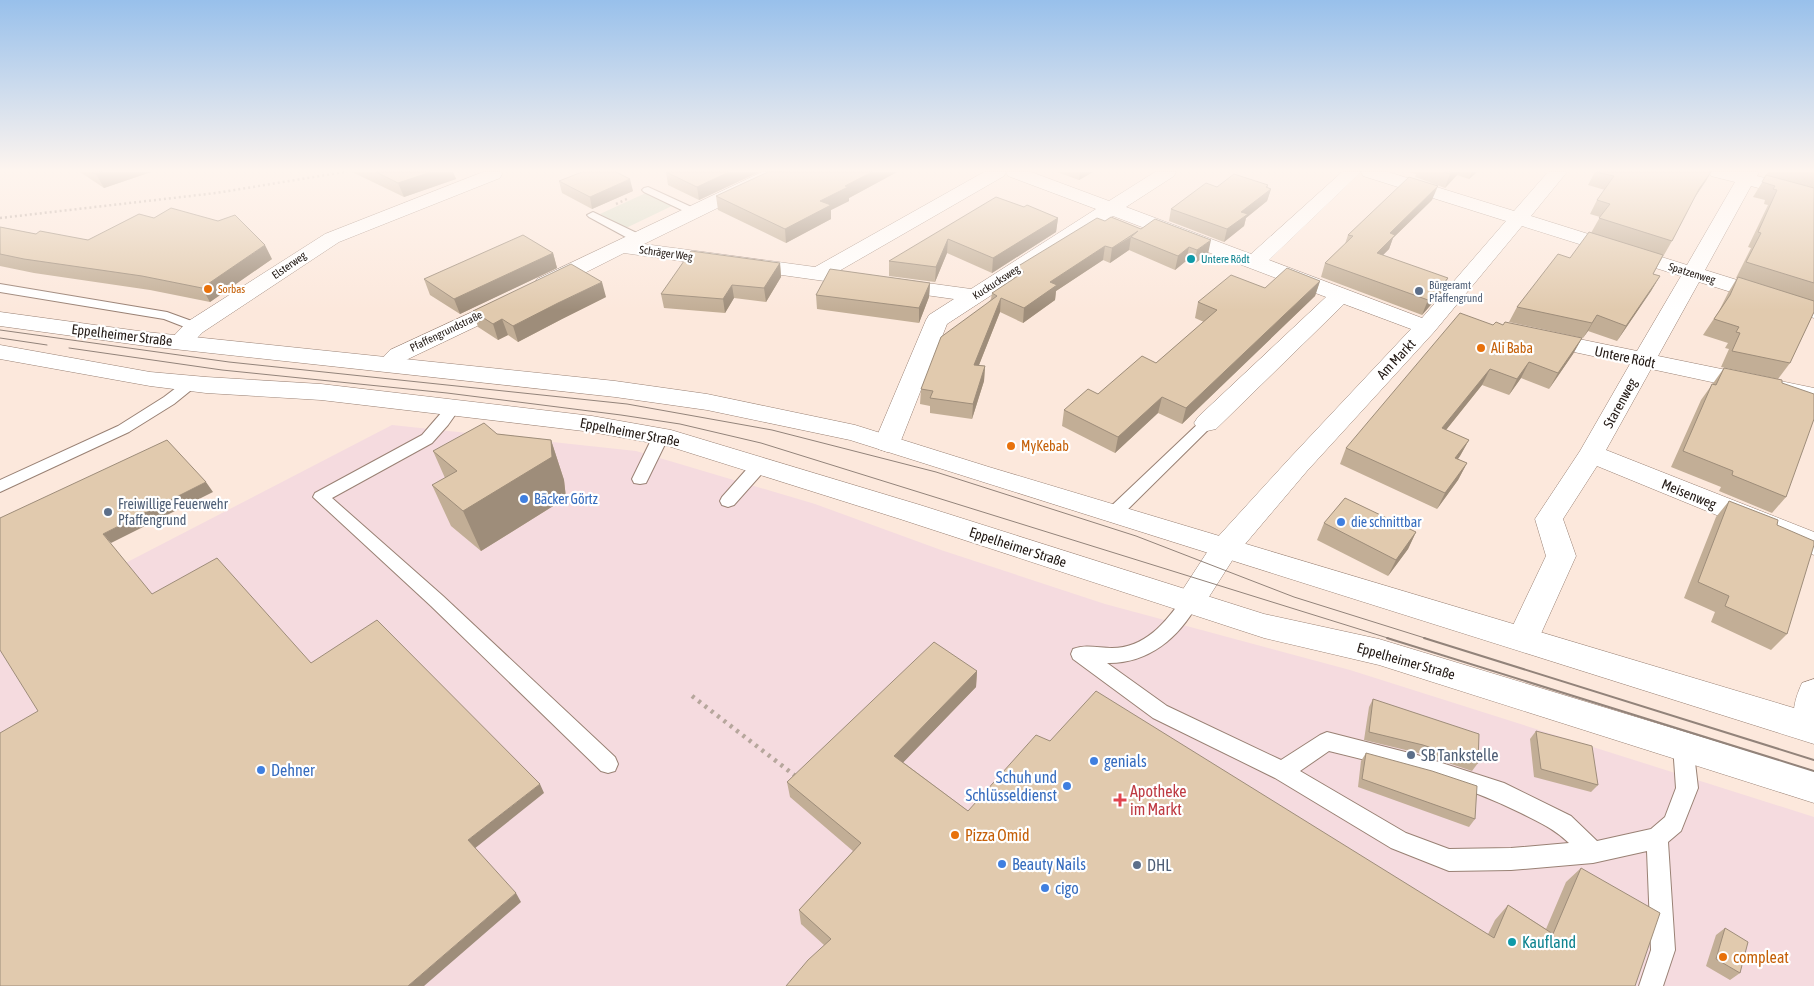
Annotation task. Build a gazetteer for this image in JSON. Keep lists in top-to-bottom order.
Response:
{
  "streets": {
    "street": [
      "Schräger Weg",
      "Elsterweg",
      "Spatzenweg",
      "Kuckucksweg",
      "Pfaffengrundstraße",
      "Eppelheimer Straße",
      "Untere Rödt",
      "Am Markt",
      "Starenweg",
      "Meisenweg"
    ]
  },
  "crossings": [
    ["Schräger Weg", "Kuckucksweg"],
    ["Schräger Weg", "Pfaffengrundstraße"],
    ["Elsterweg", "Eppelheimer Straße"],
    ["Spatzenweg", "Starenweg"],
    ["Kuckucksweg", "Eppelheimer Straße"],
    ["Pfaffengrundstraße", "Eppelheimer Straße"],
    ["Eppelheimer Straße", "Am Markt"],
    ["Eppelheimer Straße", "Starenweg"],
    ["Untere Rödt", "Starenweg"],
    ["Starenweg", "Meisenweg"]
  ],
  "places": {
    "other": [
      "Untere Rödt",
      "Sorbas",
      "Bürgeramt Pfaffengrund",
      "Ali Baba",
      "MyKebab",
      "Bäcker Görtz",
      "Freiwillige Feuerwehr Pfaffengrund",
      "die schnittbar",
      "SB Tankstelle",
      "genials",
      "Dehner",
      "Schuh und Schlüsseldienst",
      "Pizza Omid",
      "Beauty Nails",
      "DHL",
      "cigo",
      "Kaufland",
      "compleat"
    ],
    "health": ["Apotheke im Markt"]
  }
}
